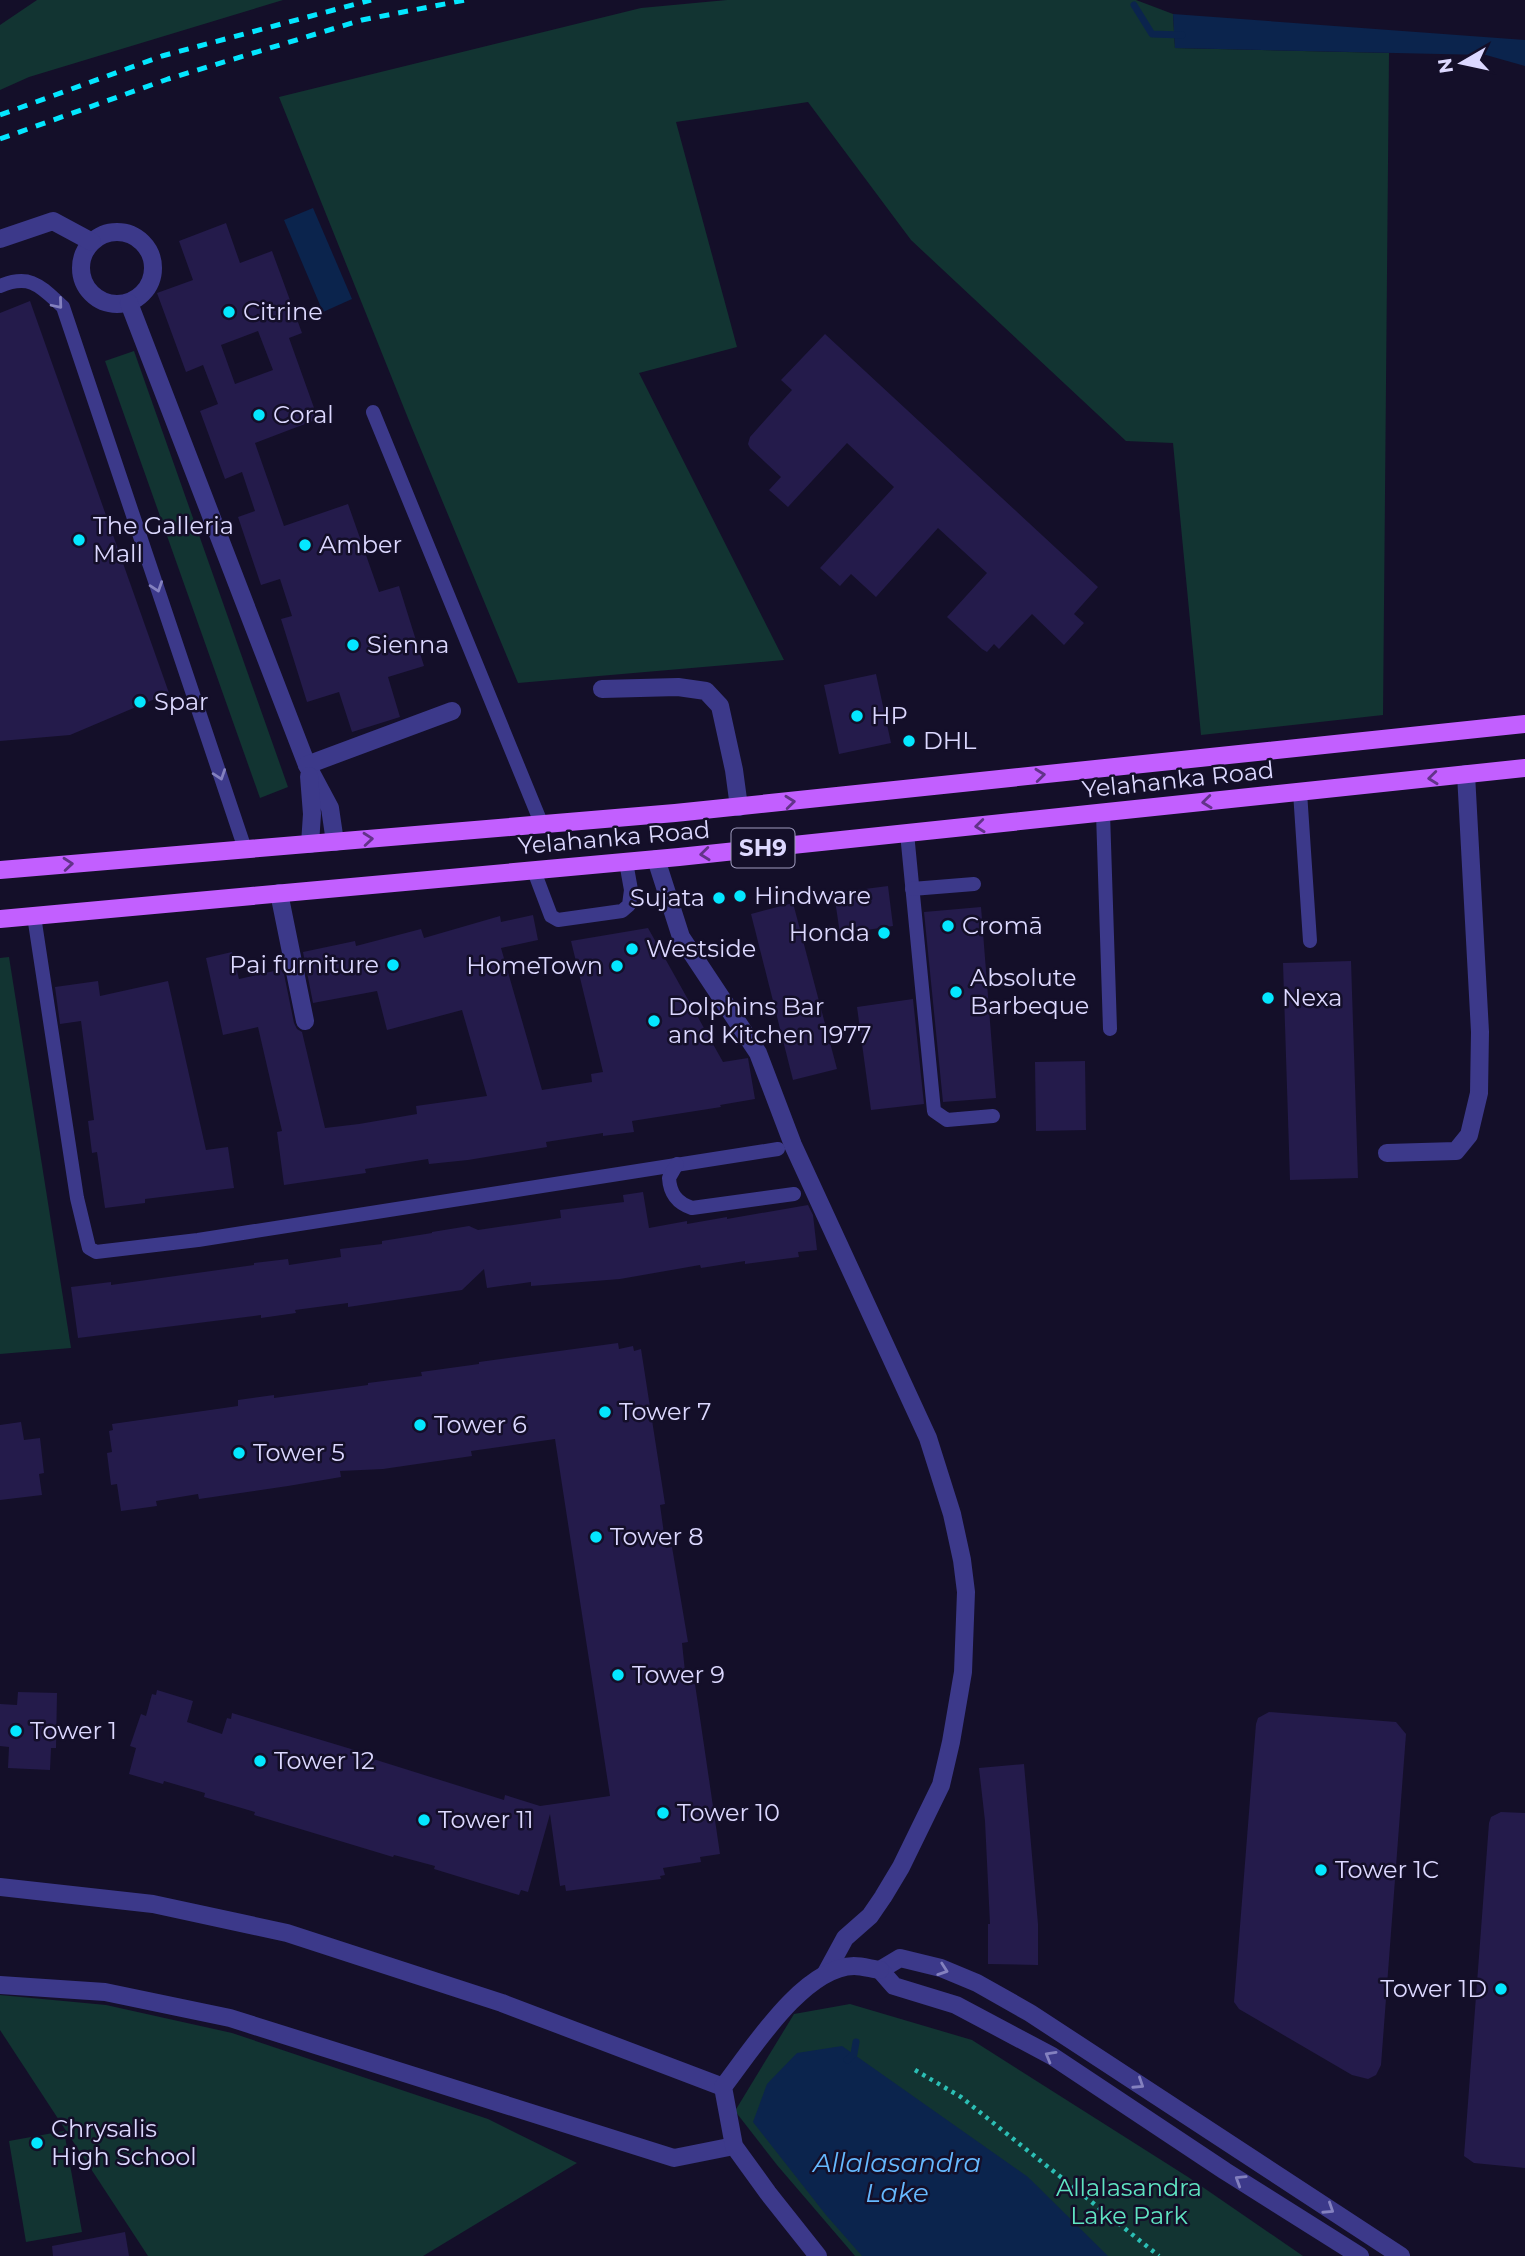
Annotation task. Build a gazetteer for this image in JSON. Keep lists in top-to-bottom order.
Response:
{
  "streets": {
    "main road": ["Yelahanka Road", "SH9"]
  },
  "water": ["Allalasandra Lake"],
  "parks": ["Allalasandra Lake Park"],
  "places": [
    "Citrine",
    "Coral",
    "The Galleria Mall",
    "Amber",
    "Sienna",
    "Spar",
    "HP",
    "DHL",
    "Hindware",
    "Sujata",
    "Cromā",
    "Honda",
    "Westside",
    "Pai furniture",
    "HomeTown",
    "Absolute Barbeque",
    "Nexa",
    "Dolphins Bar and Kitchen 1977",
    "Tower 7",
    "Tower 6",
    "Tower 5",
    "Tower 8",
    "Tower 9",
    "Tower 1",
    "Tower 12",
    "Tower 10",
    "Tower 11",
    "Tower 1C",
    "Tower 1D",
    "Chrysalis High School"
  ],
  "north": "left"
}
